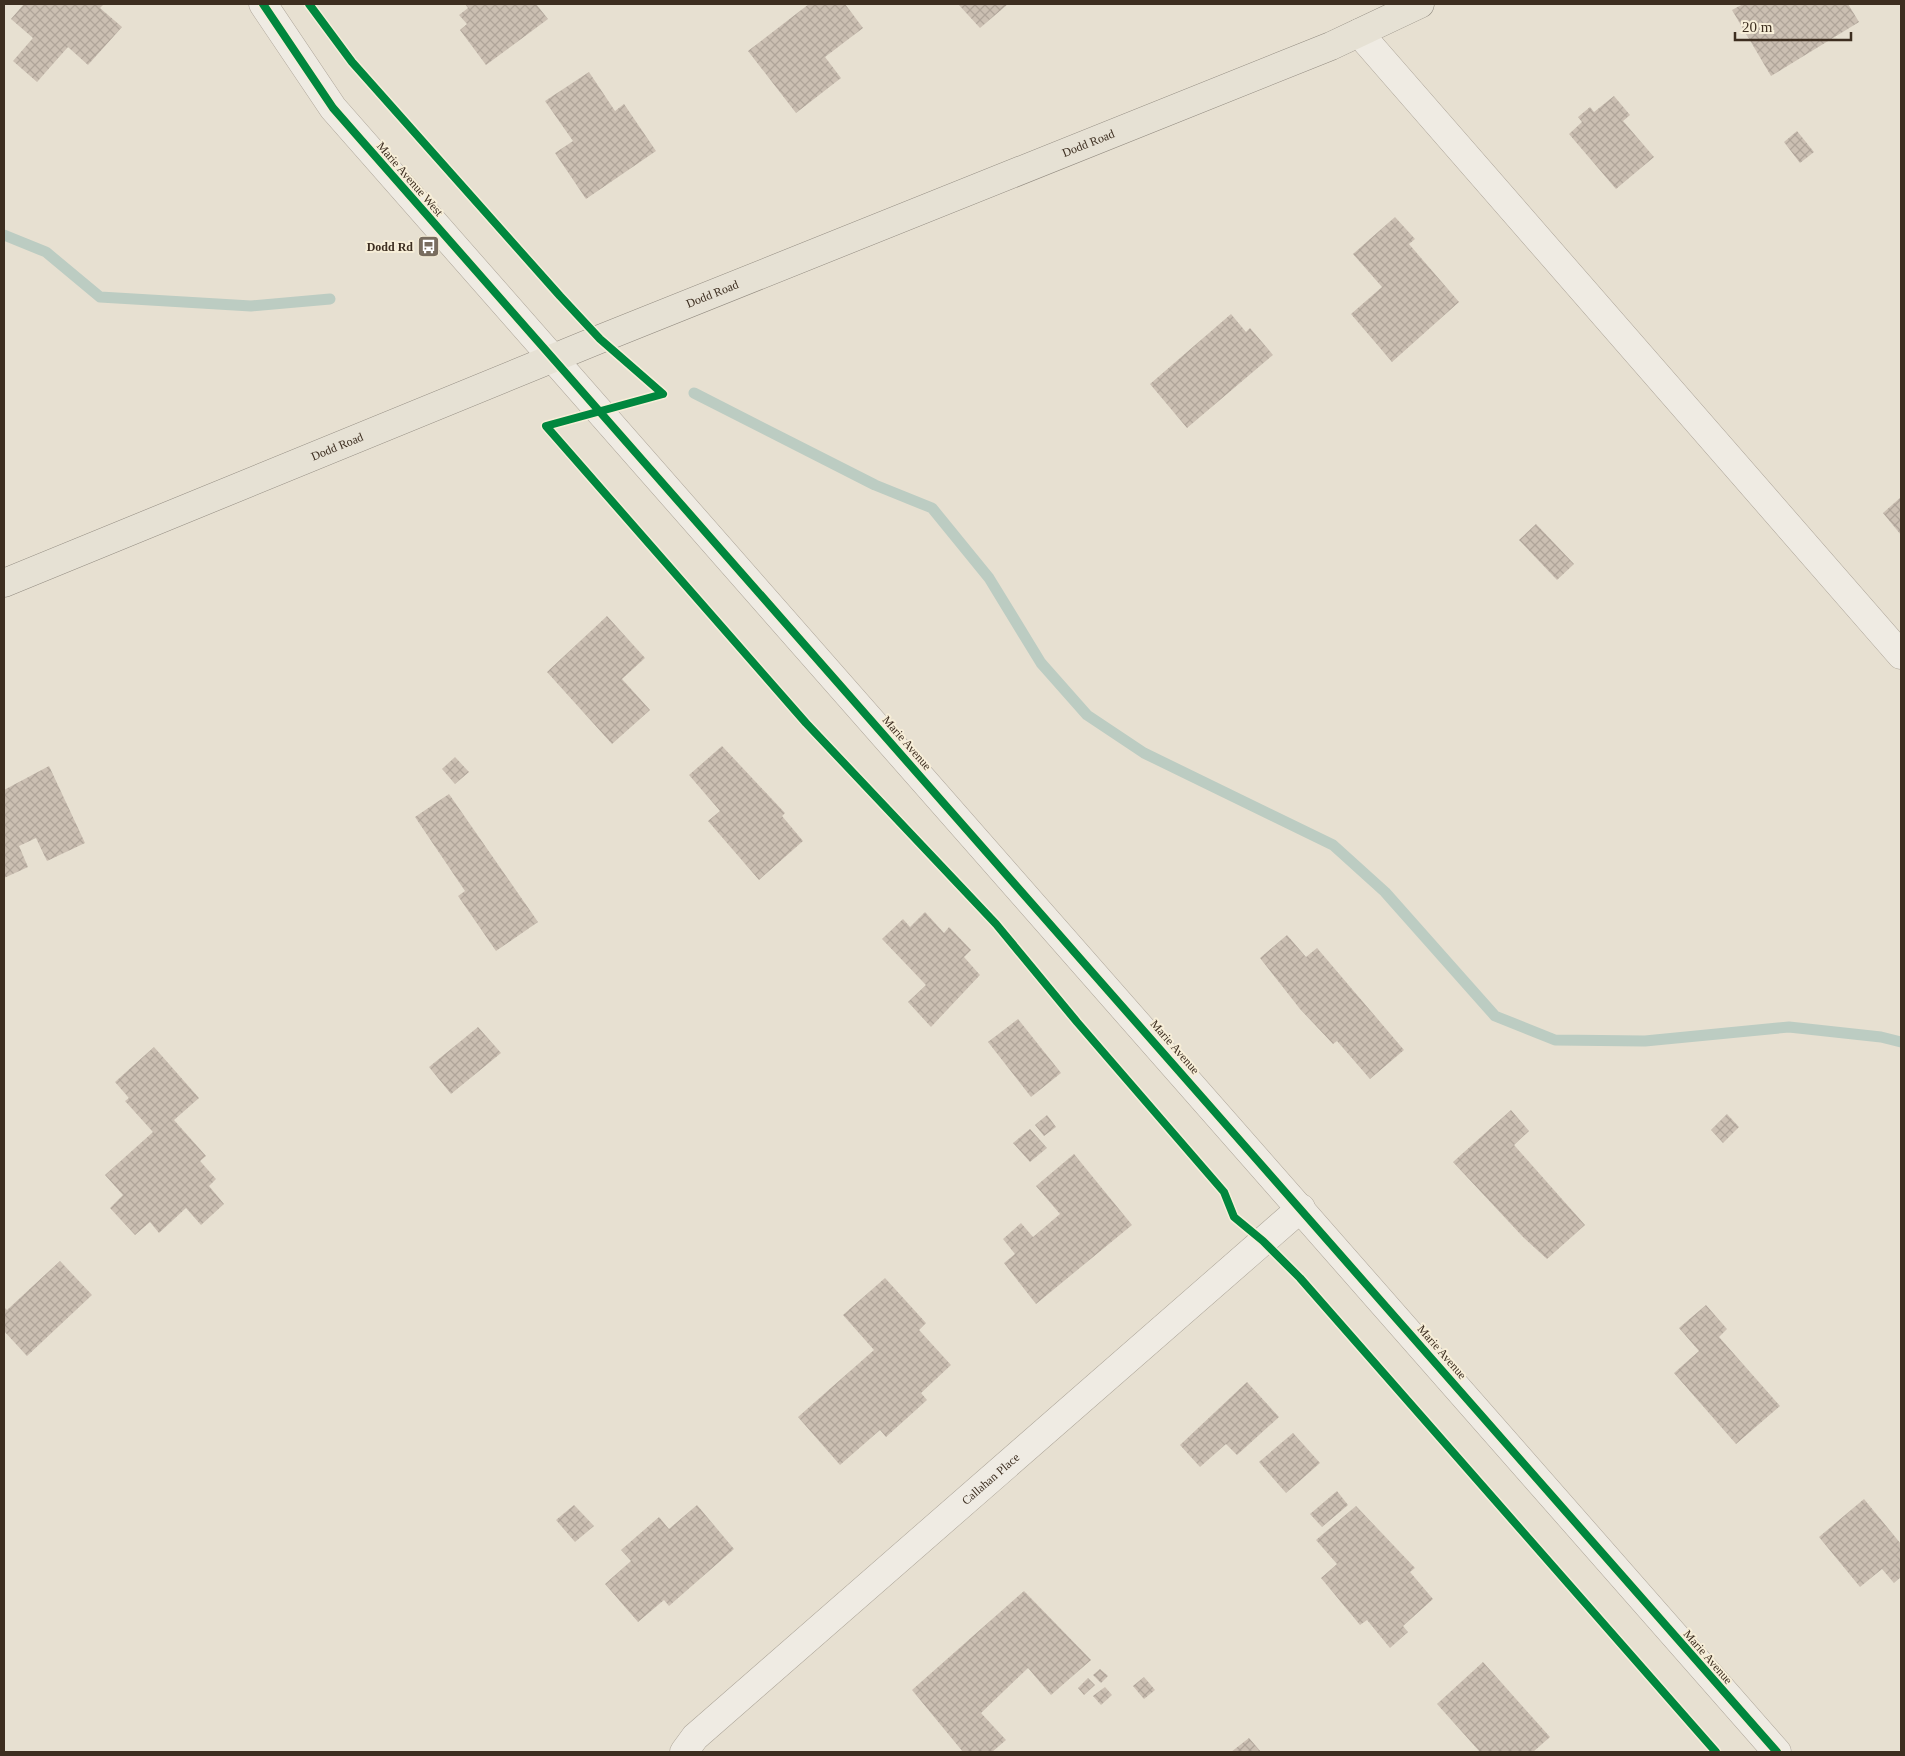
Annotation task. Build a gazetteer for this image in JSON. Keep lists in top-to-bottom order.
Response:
{
  "streets": {
    "main road": ["Dodd Road"],
    "street": ["Marie Avenue West", "Marie Avenue", "Callahan Place"]
  },
  "crossings": [
    ["Dodd Road", "Marie Avenue West"],
    ["Dodd Road", "Marie Avenue"],
    ["Marie Avenue West", "Marie Avenue"],
    ["Marie Avenue", "Callahan Place"]
  ],
  "places": {
    "bus stop": ["Dodd Rd"]
  },
  "scale_bar": "20 m"
}
